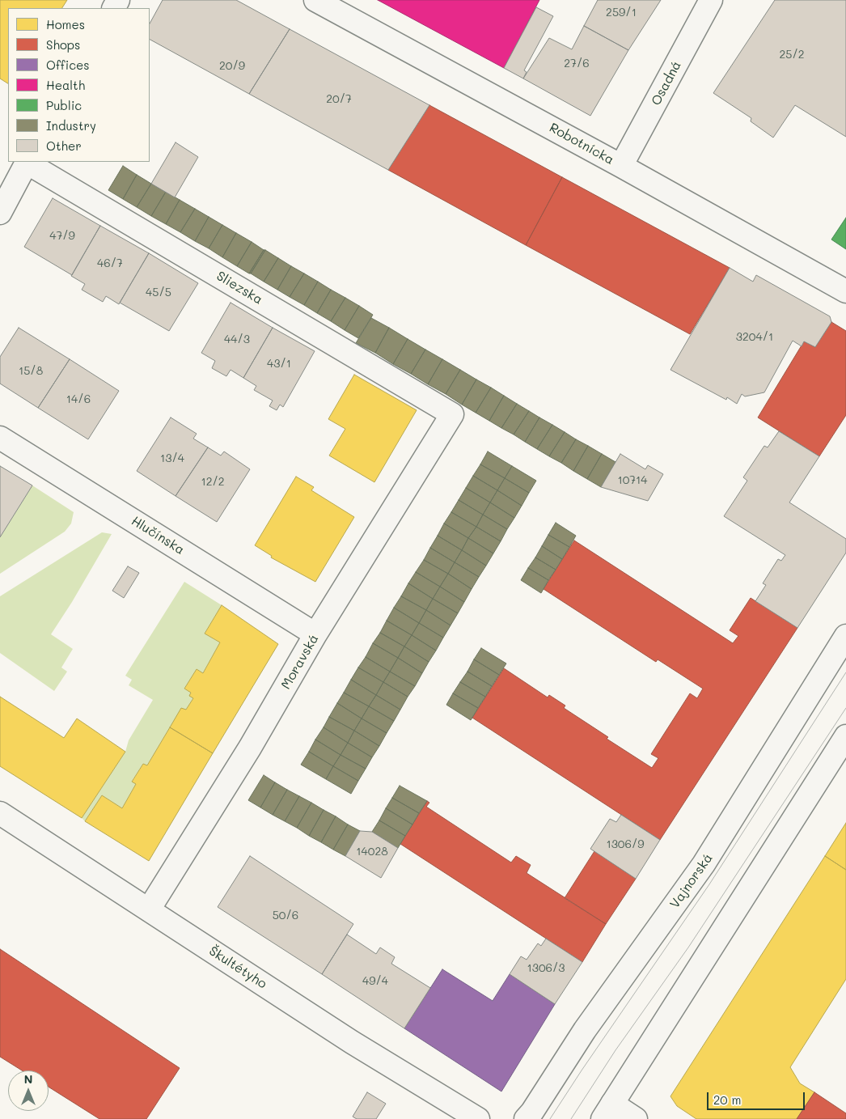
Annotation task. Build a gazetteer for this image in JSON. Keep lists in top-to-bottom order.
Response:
{
  "streets": {
    "street": [
      "Osadná",
      "Robotnícka",
      "Sliezska",
      "Hlučínska",
      "Moravská",
      "Vajnorská",
      "Škultétyho"
    ]
  },
  "crossings": [
    ["Osadná", "Robotnícka"],
    ["Sliezska", "Moravská"],
    ["Hlučínska", "Moravská"],
    ["Moravská", "Škultétyho"]
  ],
  "house_numbers": [
    "259/1",
    "25/2",
    "27/6",
    "20/9",
    "20/7",
    "47/9",
    "46/7",
    "45/5",
    "3204/1",
    "44/3",
    "43/1",
    "15/8",
    "14/6",
    "13/4",
    "10714",
    "12/2",
    "1306/9",
    "14028",
    "50/6",
    "1306/3",
    "49/4"
  ],
  "legend": [
    "Homes",
    "Shops",
    "Offices",
    "Health",
    "Public",
    "Industry",
    "Other"
  ],
  "scale_bar": "20 m",
  "north": "top"
}
